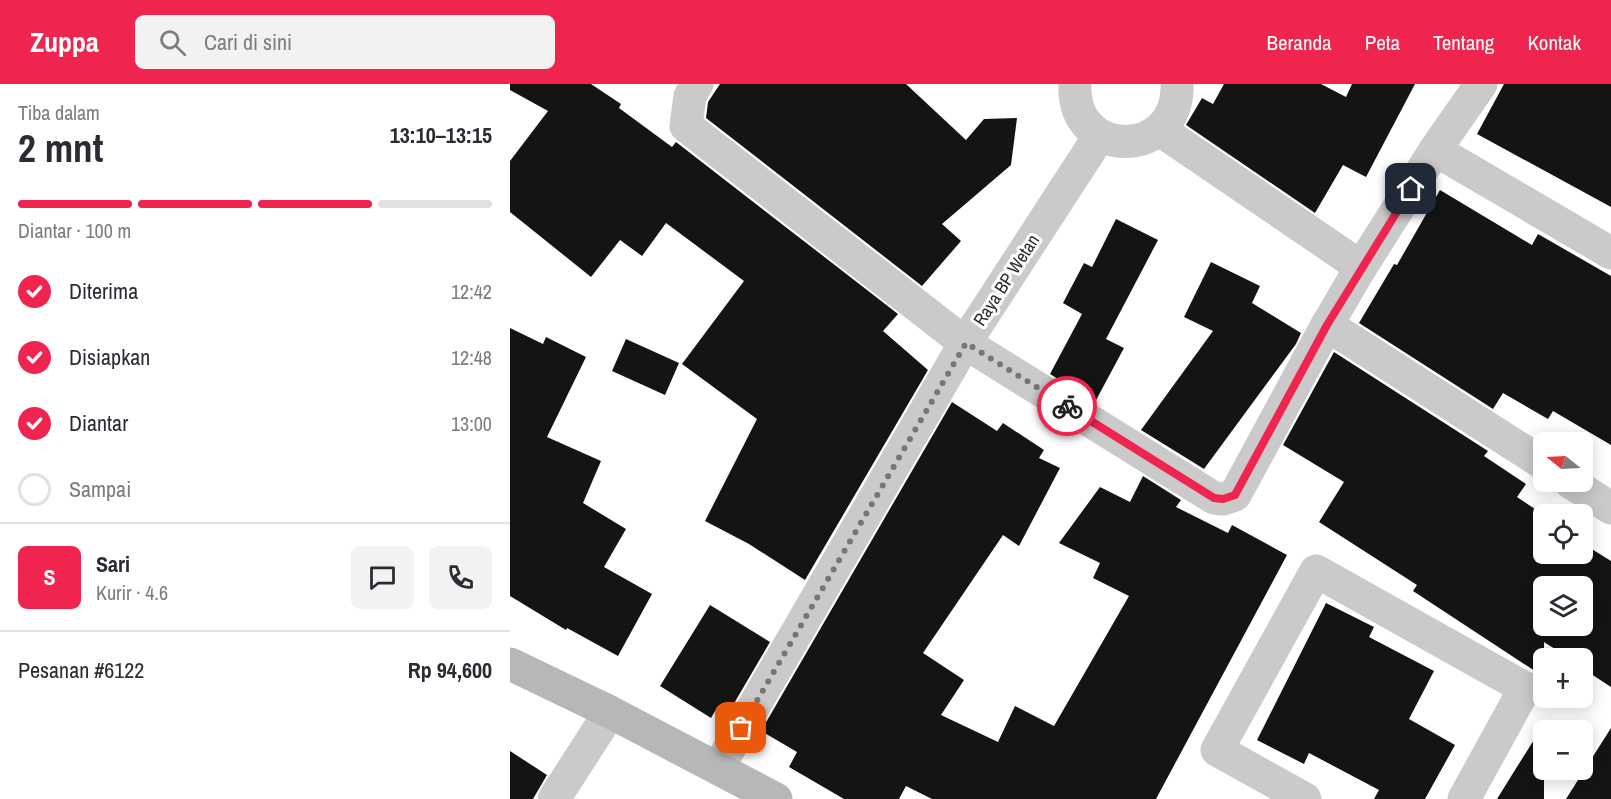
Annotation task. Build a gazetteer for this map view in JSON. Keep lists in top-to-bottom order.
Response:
{
  "streets": {
    "street": ["Raya BP Wetan"]
  },
  "north": "left",
  "page": {
    "header": "Zuppa",
    "search": "Cari di sini",
    "nav": [
      "Beranda",
      "Peta",
      "Tentang",
      "Kontak"
    ],
    "heading": ["2 mnt", "Tiba dalam", "13:10–13:15"],
    "panel": [
      "Sari",
      "Kurir · 4.6",
      "Pesanan #6122",
      "Rp 94,600"
    ],
    "bar": "Diantar · 100 m",
    "list": [
      ["Diterima", "12:42"],
      ["Disiapkan", "12:48"],
      ["Diantar", "13:00"],
      "Sampai"
    ],
    "map_buttons": ["+", "−"],
    "round": "S"
  }
}
